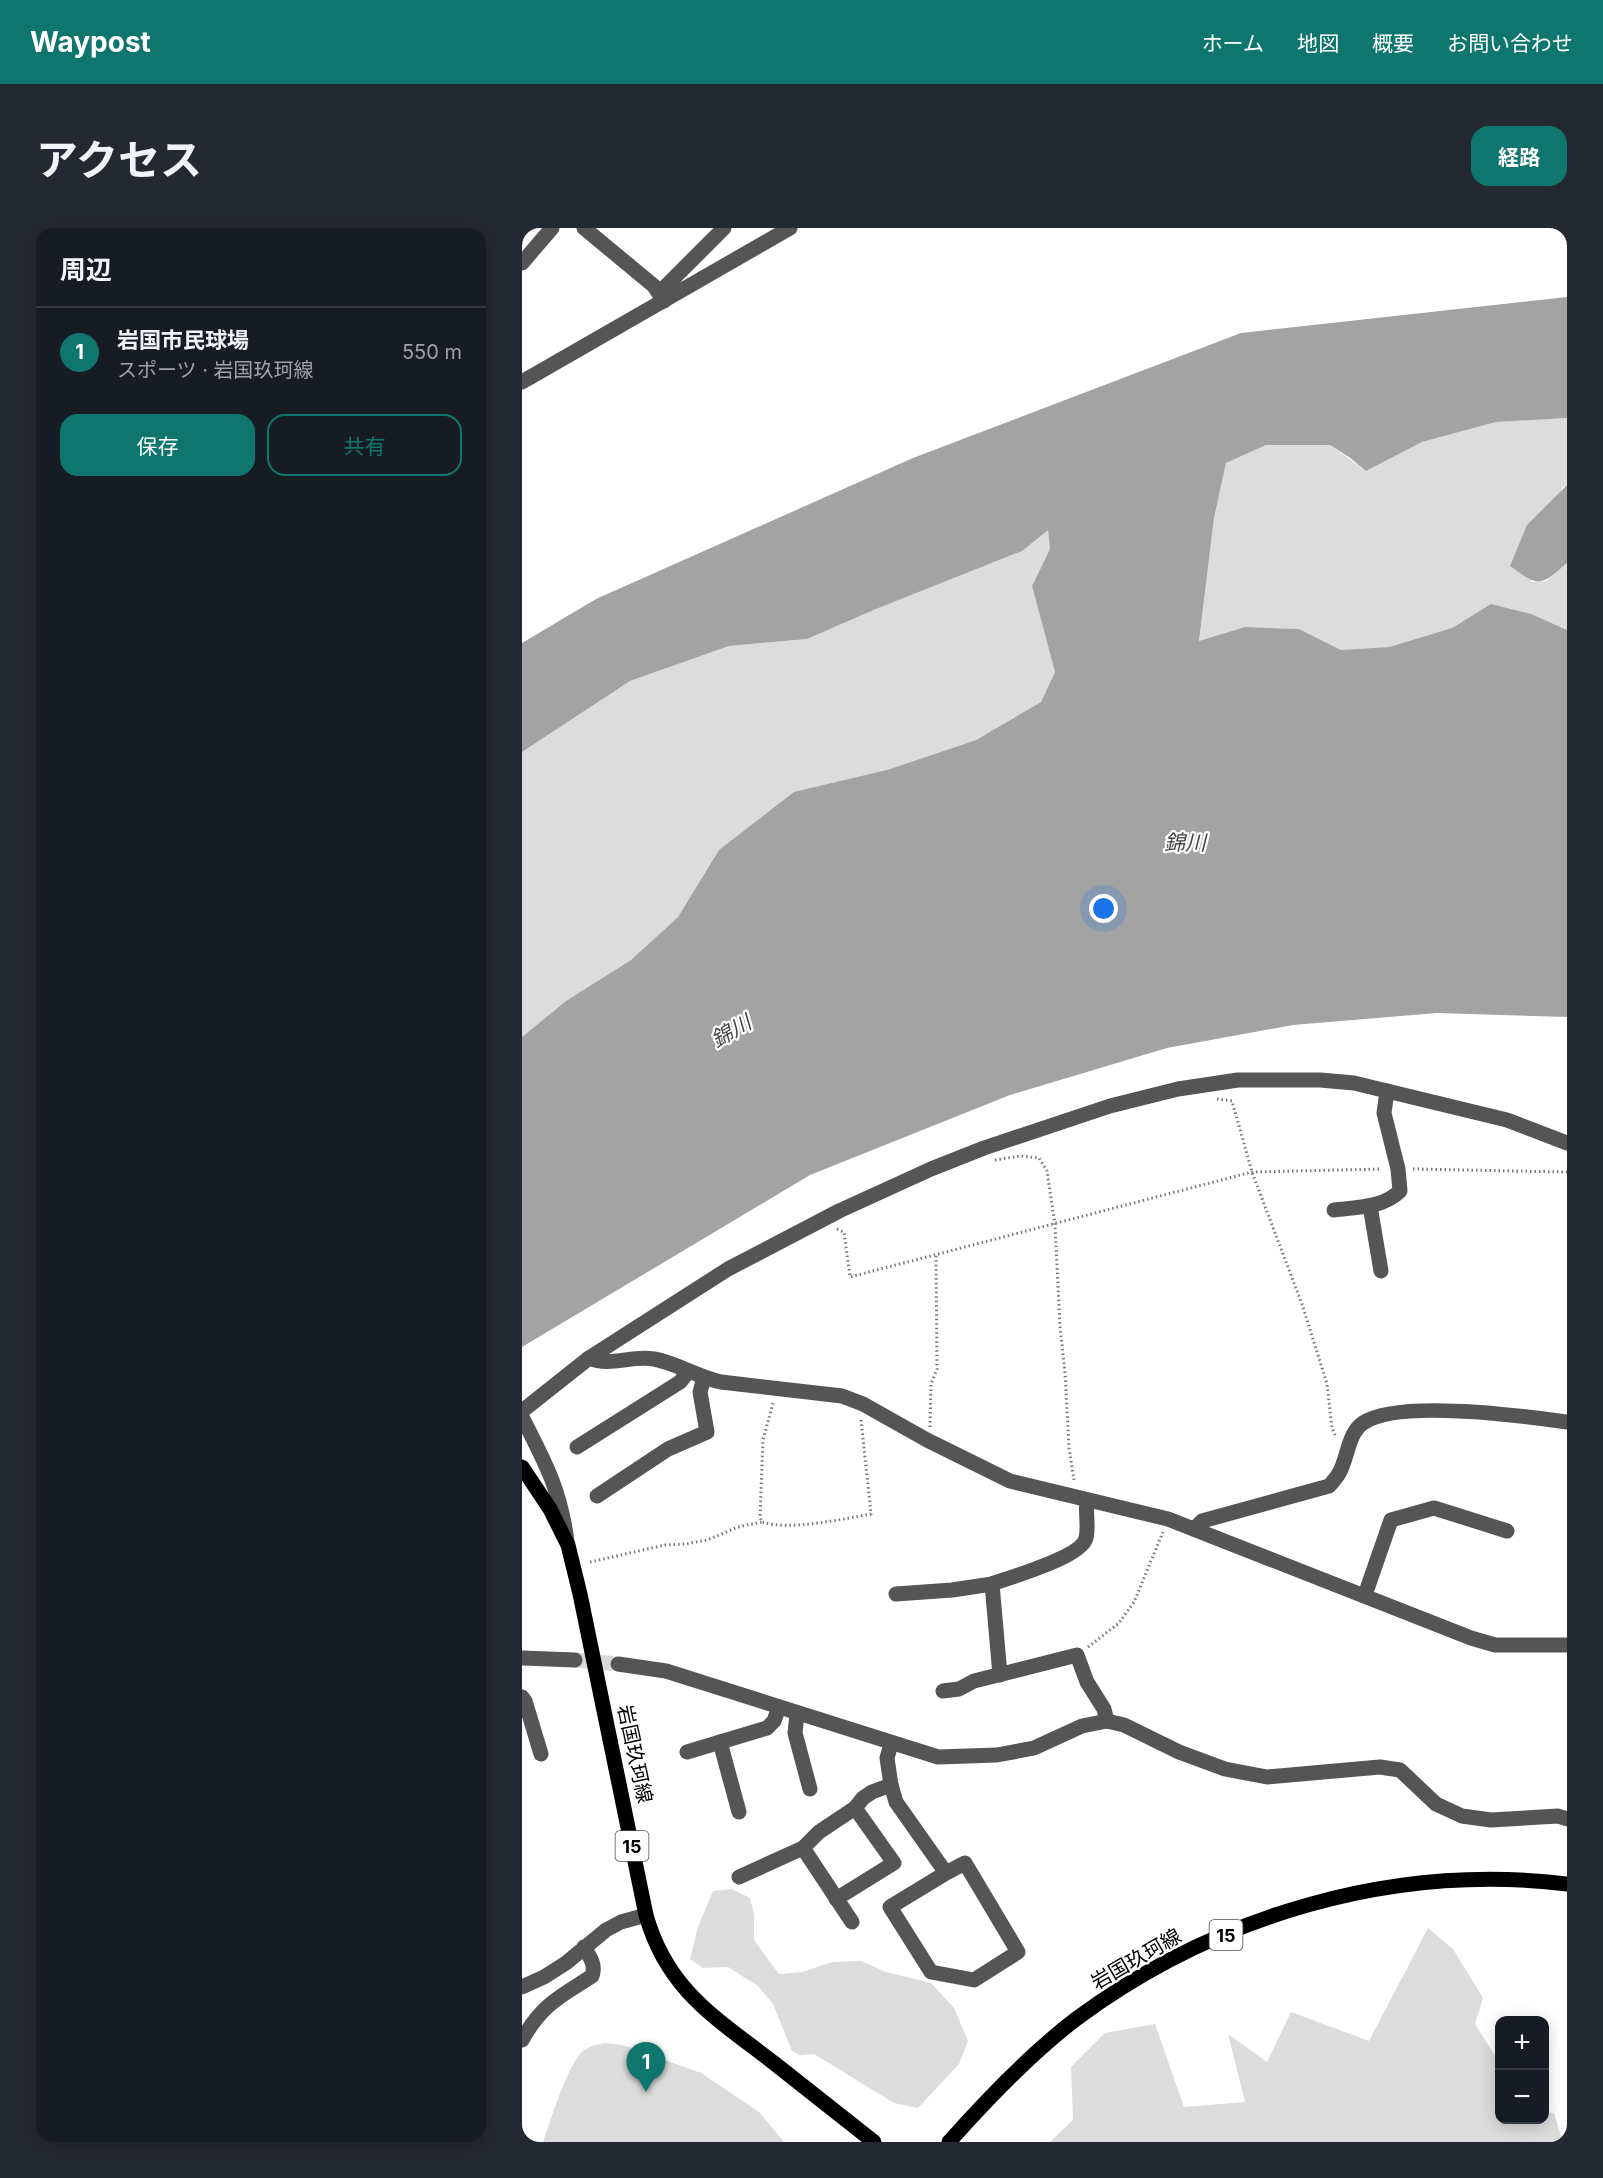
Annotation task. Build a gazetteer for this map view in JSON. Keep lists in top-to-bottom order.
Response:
{
  "streets": {
    "main road": ["岩国玖珂線", "15"]
  },
  "water": ["錦川"],
  "page": {
    "header": "Waypost",
    "nav": [
      "ホーム",
      "地図",
      "概要",
      "お問い合わせ"
    ],
    "title": "アクセス",
    "buttons": [
      "経路",
      ["保存", "共有"]
    ],
    "heading": "周辺",
    "list": [
      {
        "mark": "1",
        "name": "岩国市民球場",
        "note": "スポーツ · 岩国玖珂線",
        "value": "550 m"
      }
    ],
    "map_buttons": ["+", "−"],
    "pins": "1"
  }
}
